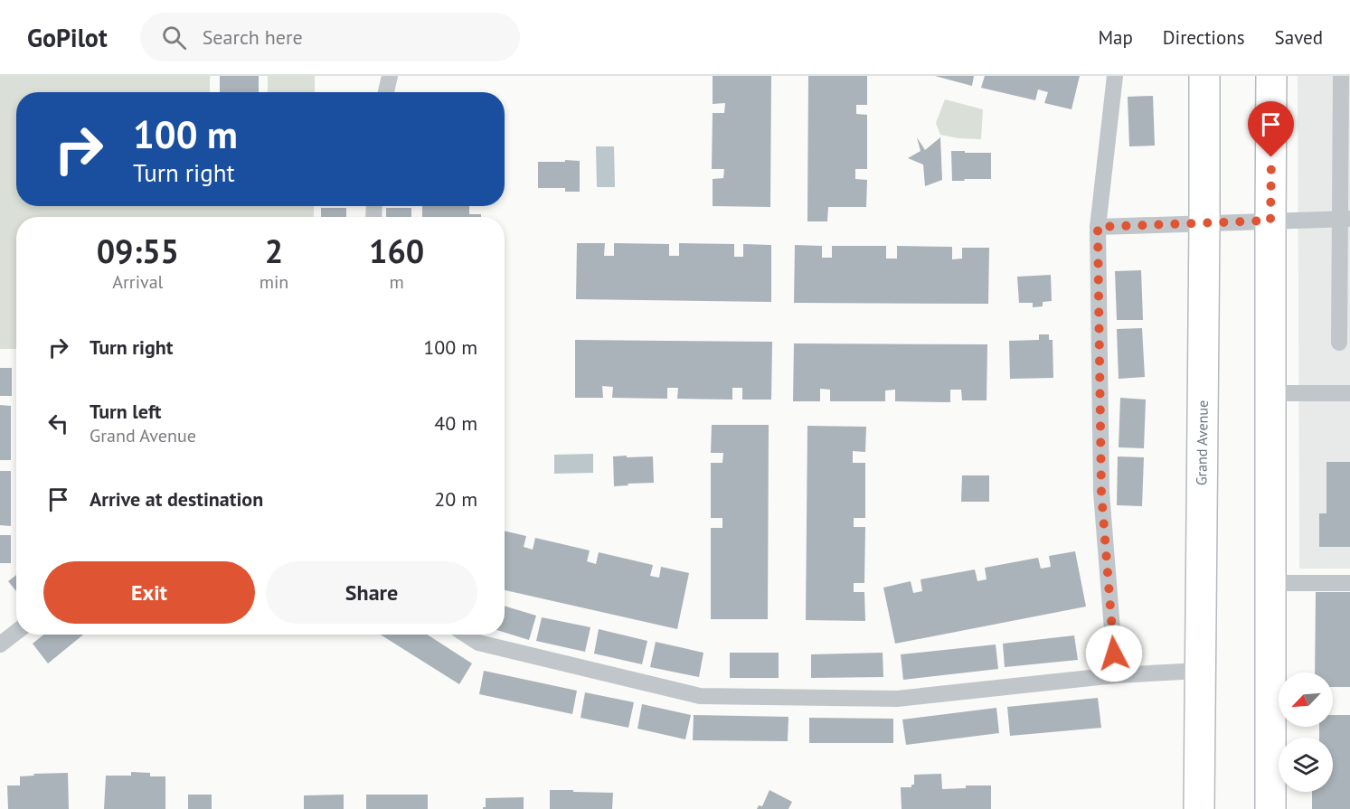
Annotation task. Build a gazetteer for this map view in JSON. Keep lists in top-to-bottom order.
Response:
{
  "streets": {
    "main road": ["Grand Avenue"]
  },
  "north": "bottom left",
  "page": {
    "header": "GoPilot",
    "search": "Search here",
    "nav": ["Map", "Directions", "Saved"],
    "turn": ["100 m", "Turn right"],
    "eta": [
      "09:55",
      "Arrival",
      "2",
      "min",
      "160",
      "m"
    ],
    "list": [
      {
        "name": "Turn right",
        "value": "100 m"
      },
      {
        "name": "Turn left",
        "note": "Grand Avenue",
        "value": "40 m"
      },
      {
        "name": "Arrive at destination",
        "value": "20 m"
      }
    ],
    "buttons": ["Exit", "Share"]
  }
}
